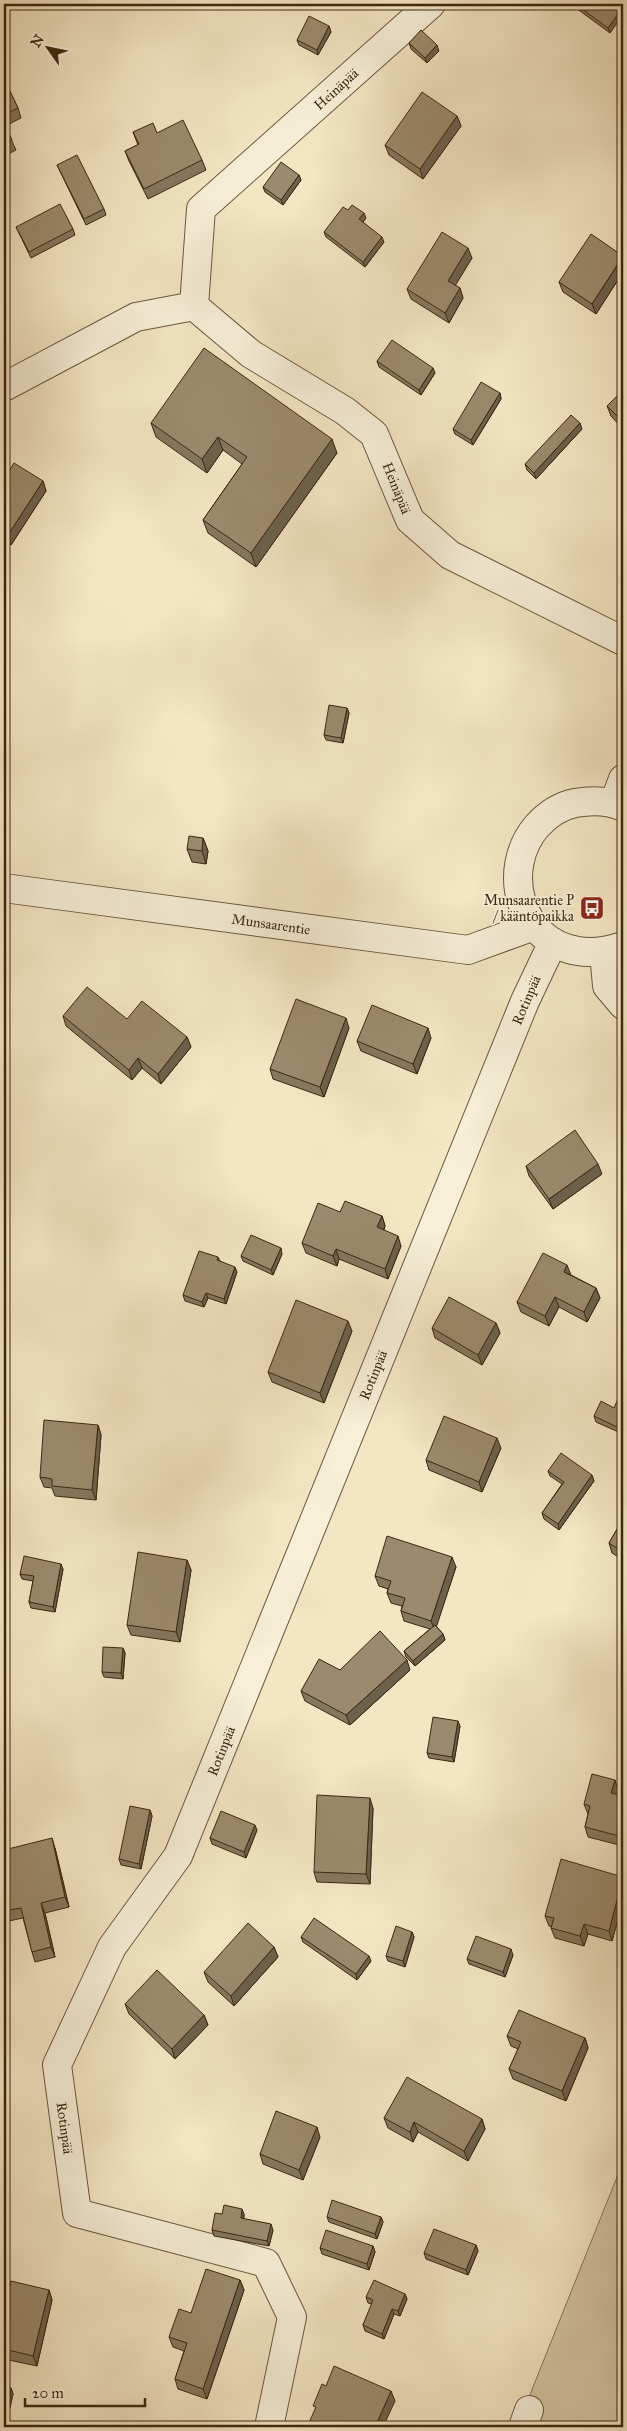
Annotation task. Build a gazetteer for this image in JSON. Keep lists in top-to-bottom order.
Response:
{
  "streets": {
    "street": ["Heinäpää", "Munsaarentie", "Rotinpää"]
  },
  "crossings": [
    ["Munsaarentie", "Rotinpää"]
  ],
  "places": {
    "bus stop": ["Munsaarentie P / kääntöpaikka"]
  },
  "scale_bar": "20 m",
  "north": "top left"
}
